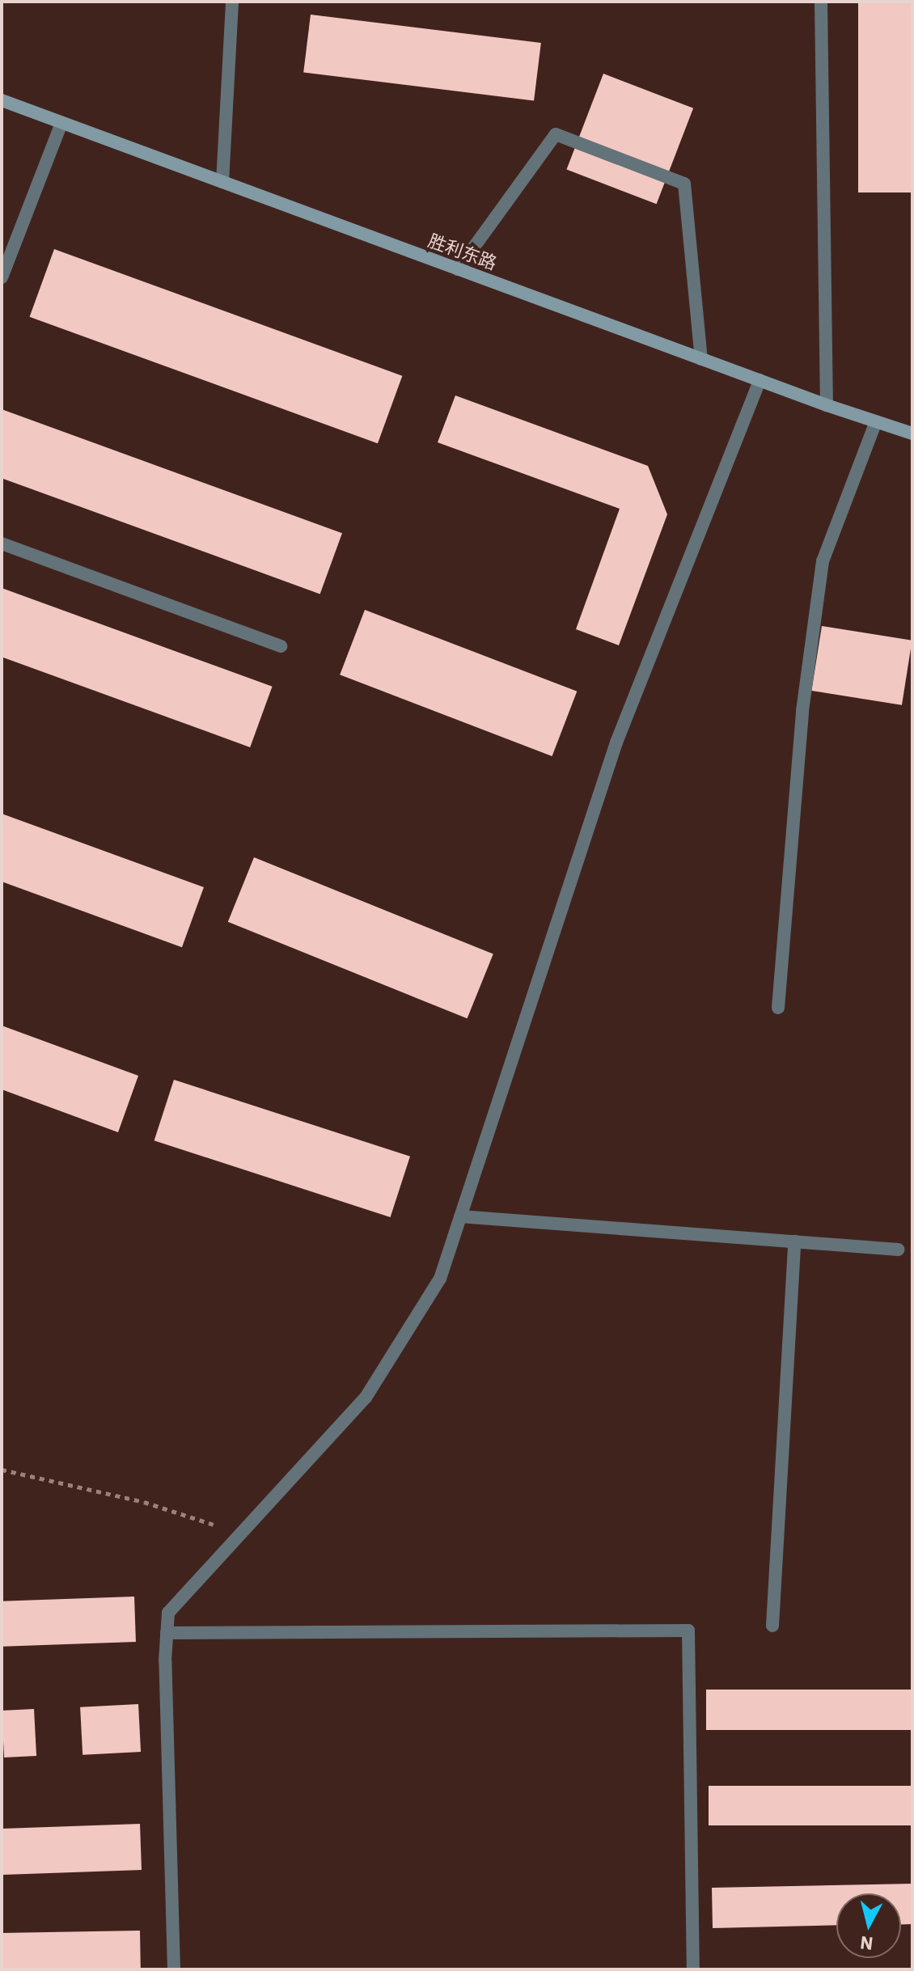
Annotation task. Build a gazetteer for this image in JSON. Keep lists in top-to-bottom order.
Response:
{
  "streets": {
    "main road": ["胜利东路"]
  },
  "north": "bottom"
}
